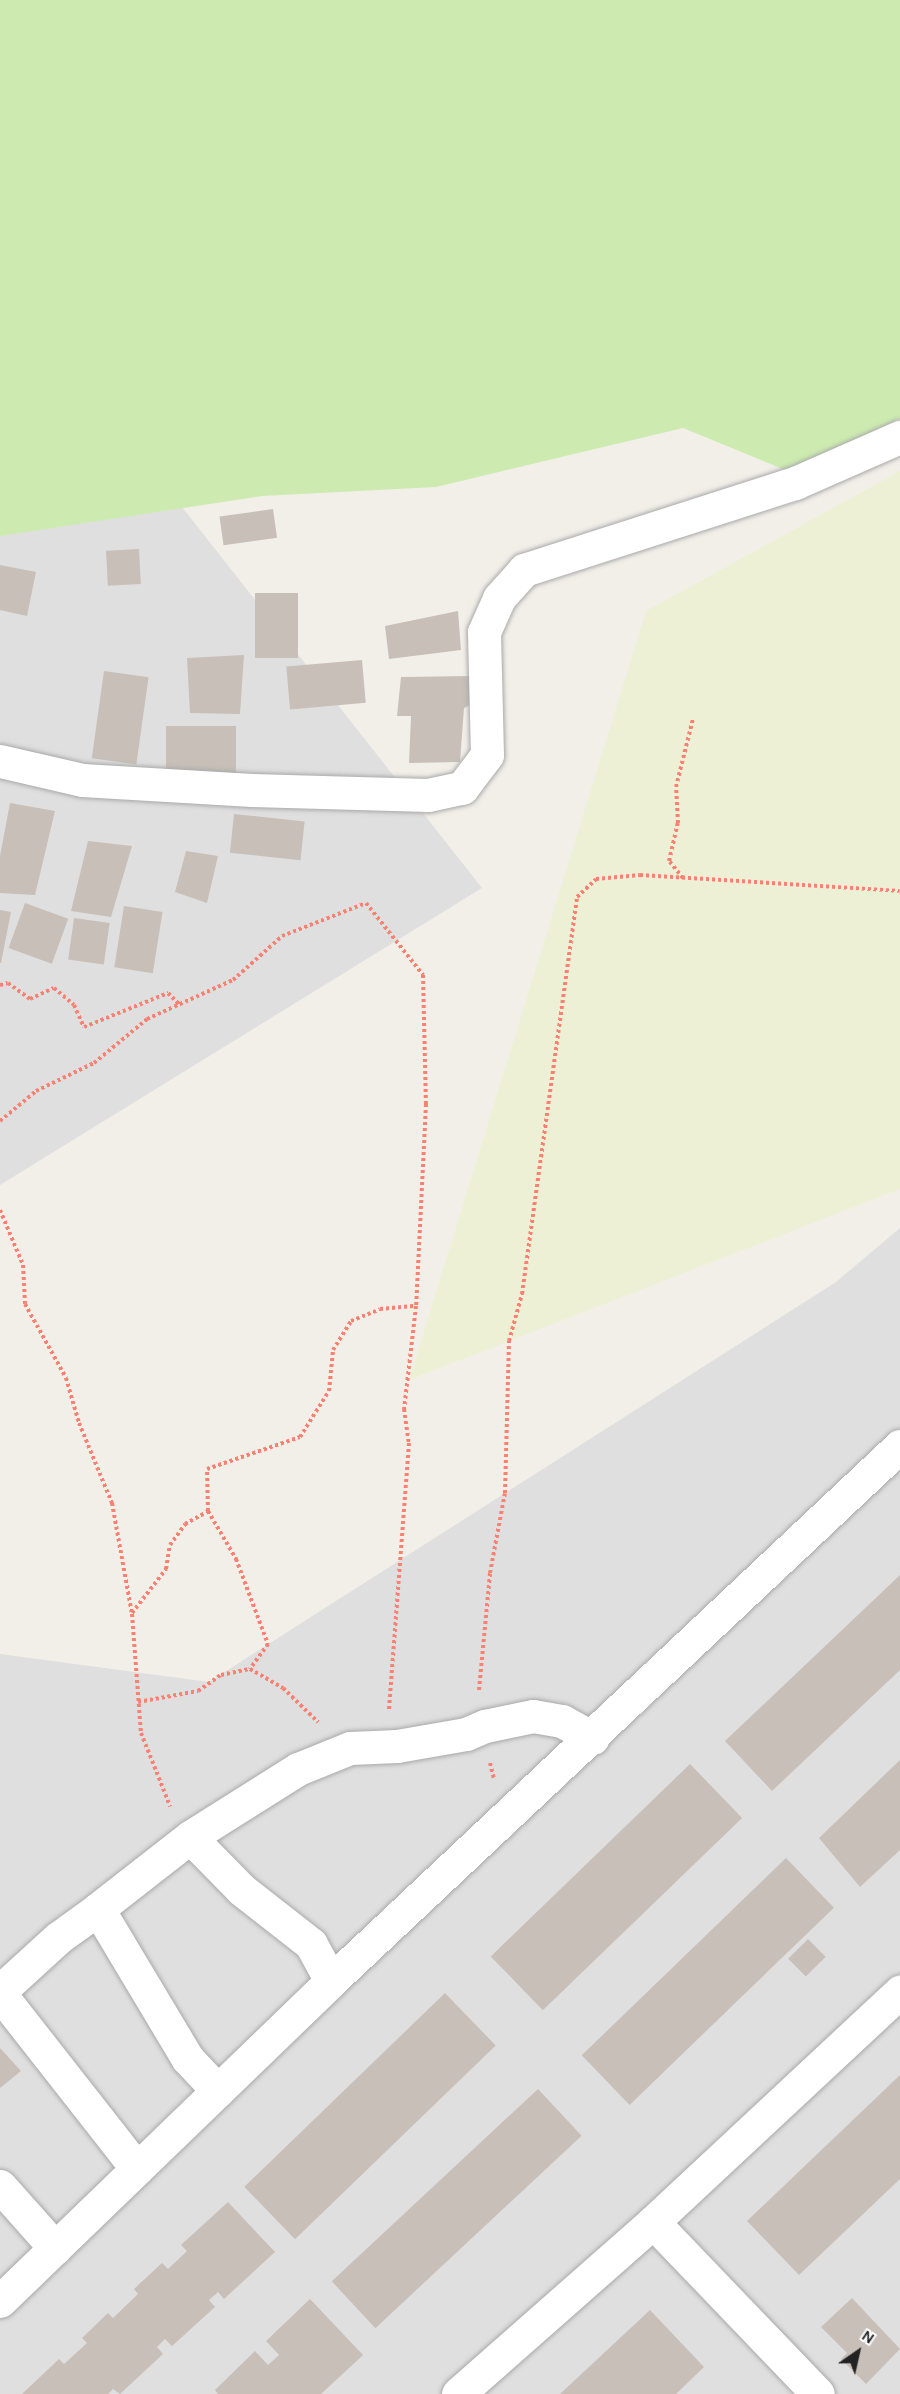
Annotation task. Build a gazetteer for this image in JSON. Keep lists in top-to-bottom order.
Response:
{
  "north": "top right"
}
